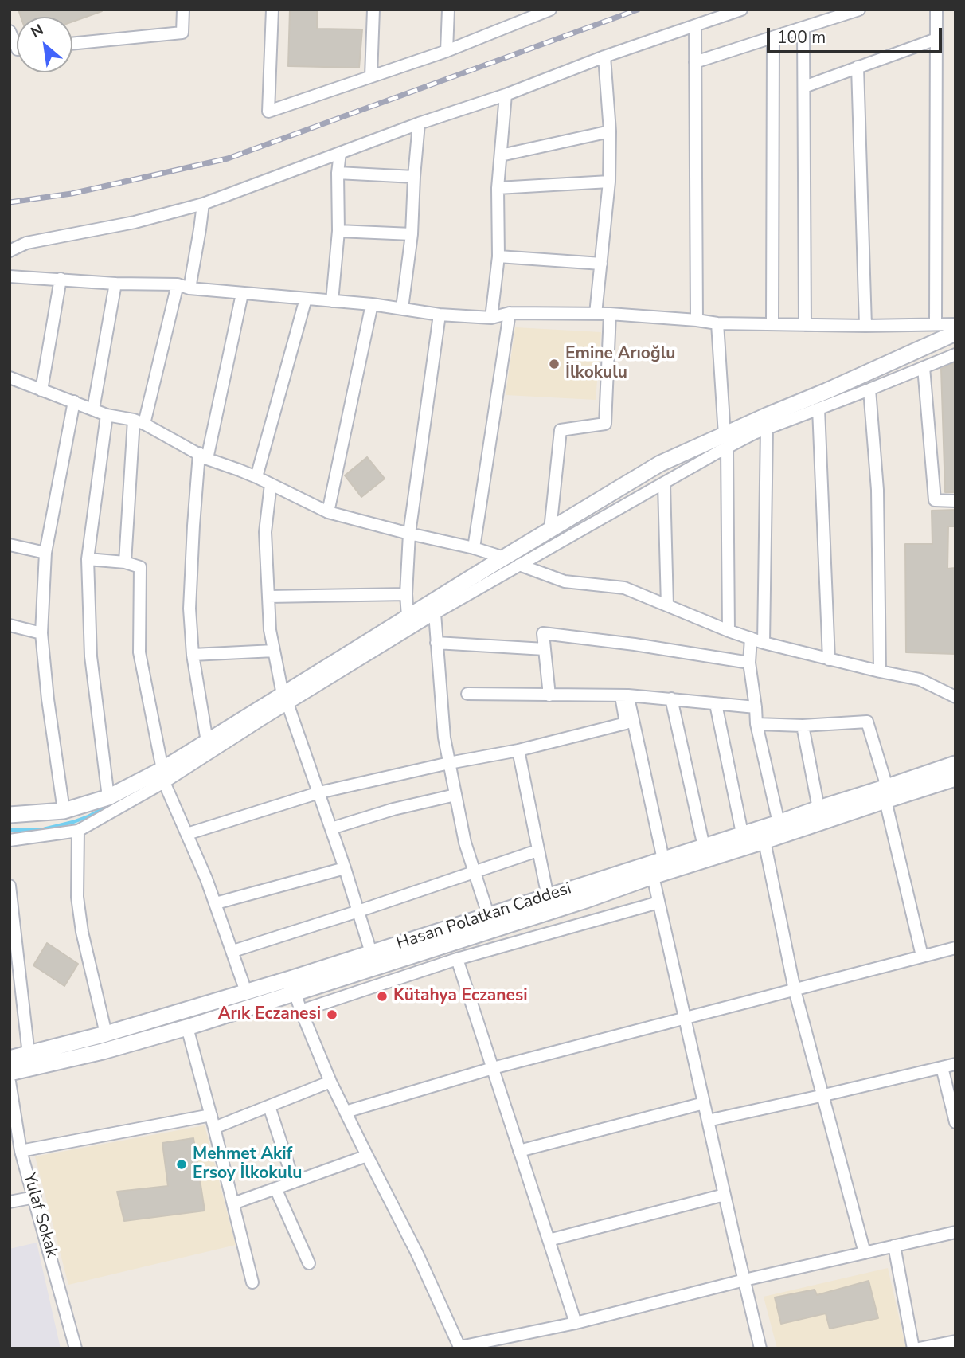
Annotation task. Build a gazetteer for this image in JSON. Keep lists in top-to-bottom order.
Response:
{
  "streets": {
    "main road": ["Hasan Polatkan Caddesi"],
    "street": ["Yulaf Sokak"]
  },
  "places": [
    "Emine Arıoğlu İlkokulu",
    "Kütahya Eczanesi",
    "Arık Eczanesi",
    "Mehmet Akif Ersoy İlkokulu"
  ],
  "scale_bar": "100 m",
  "north": "top left"
}
